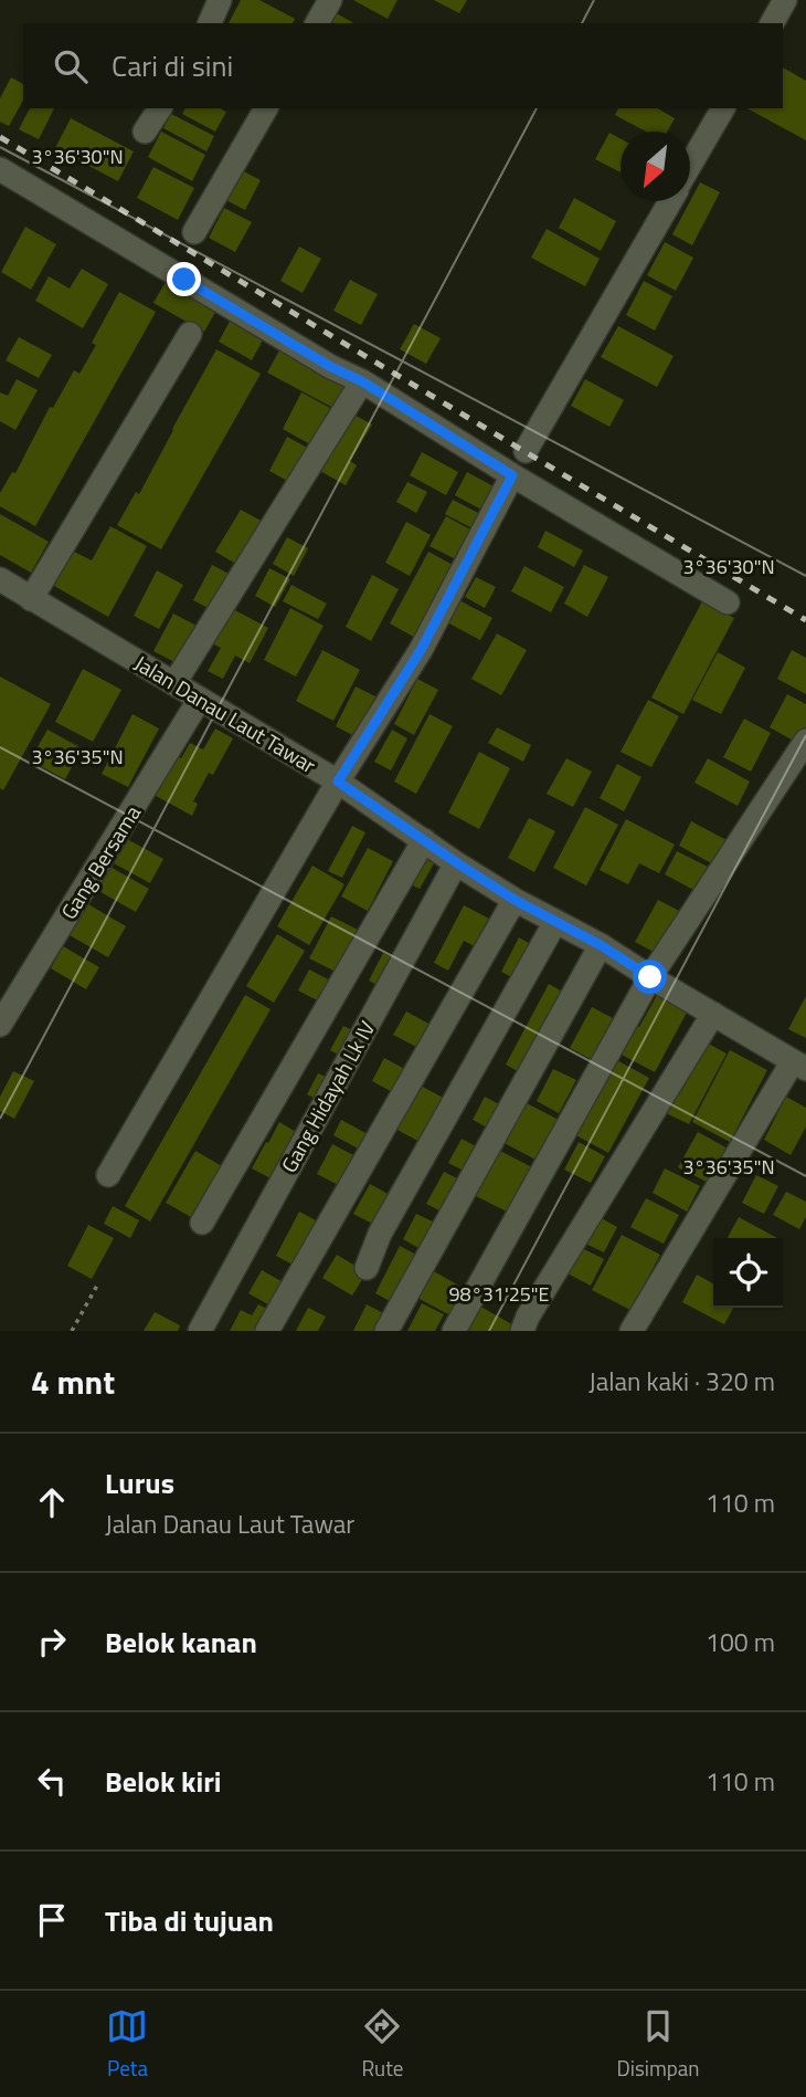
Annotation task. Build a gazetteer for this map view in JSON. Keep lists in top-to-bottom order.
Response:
{
  "streets": {
    "street": ["Jalan Danau Laut Tawar", "Gang Bersama", "Gang Hidayah Lk IV"]
  },
  "crossings": [
    ["Jalan Danau Laut Tawar", "Gang Bersama"],
    ["Jalan Danau Laut Tawar", "Gang Hidayah Lk IV"]
  ],
  "north": "bottom left",
  "page": {
    "search": "Cari di sini",
    "heading": ["4 mnt", "Jalan kaki · 320 m"],
    "list": [
      ["Lurus", "Jalan Danau Laut Tawar", "110 m"],
      ["Belok kanan", "100 m"],
      ["Belok kiri", "110 m"],
      "Tiba di tujuan"
    ],
    "nav": ["Peta", "Rute", "Disimpan"]
  },
  "coordinates": ["3°36'30\"N", "3°36'35\"N", "98°31'25\"E"]
}
